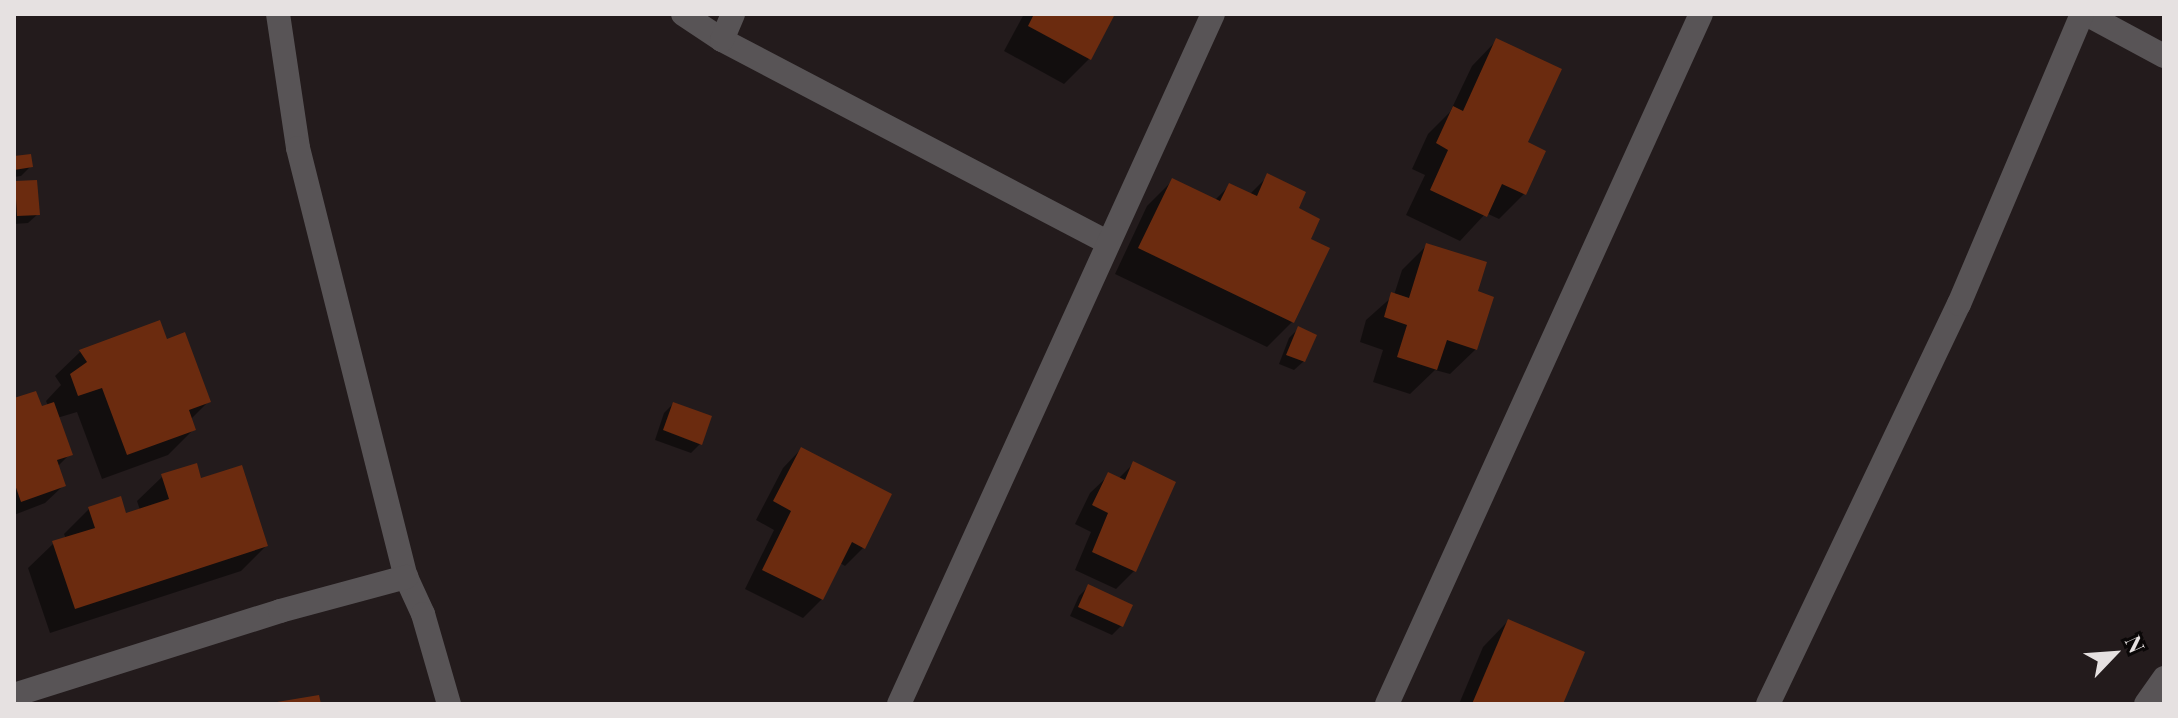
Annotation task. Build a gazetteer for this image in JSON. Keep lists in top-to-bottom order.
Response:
{
  "north": "top right"
}
